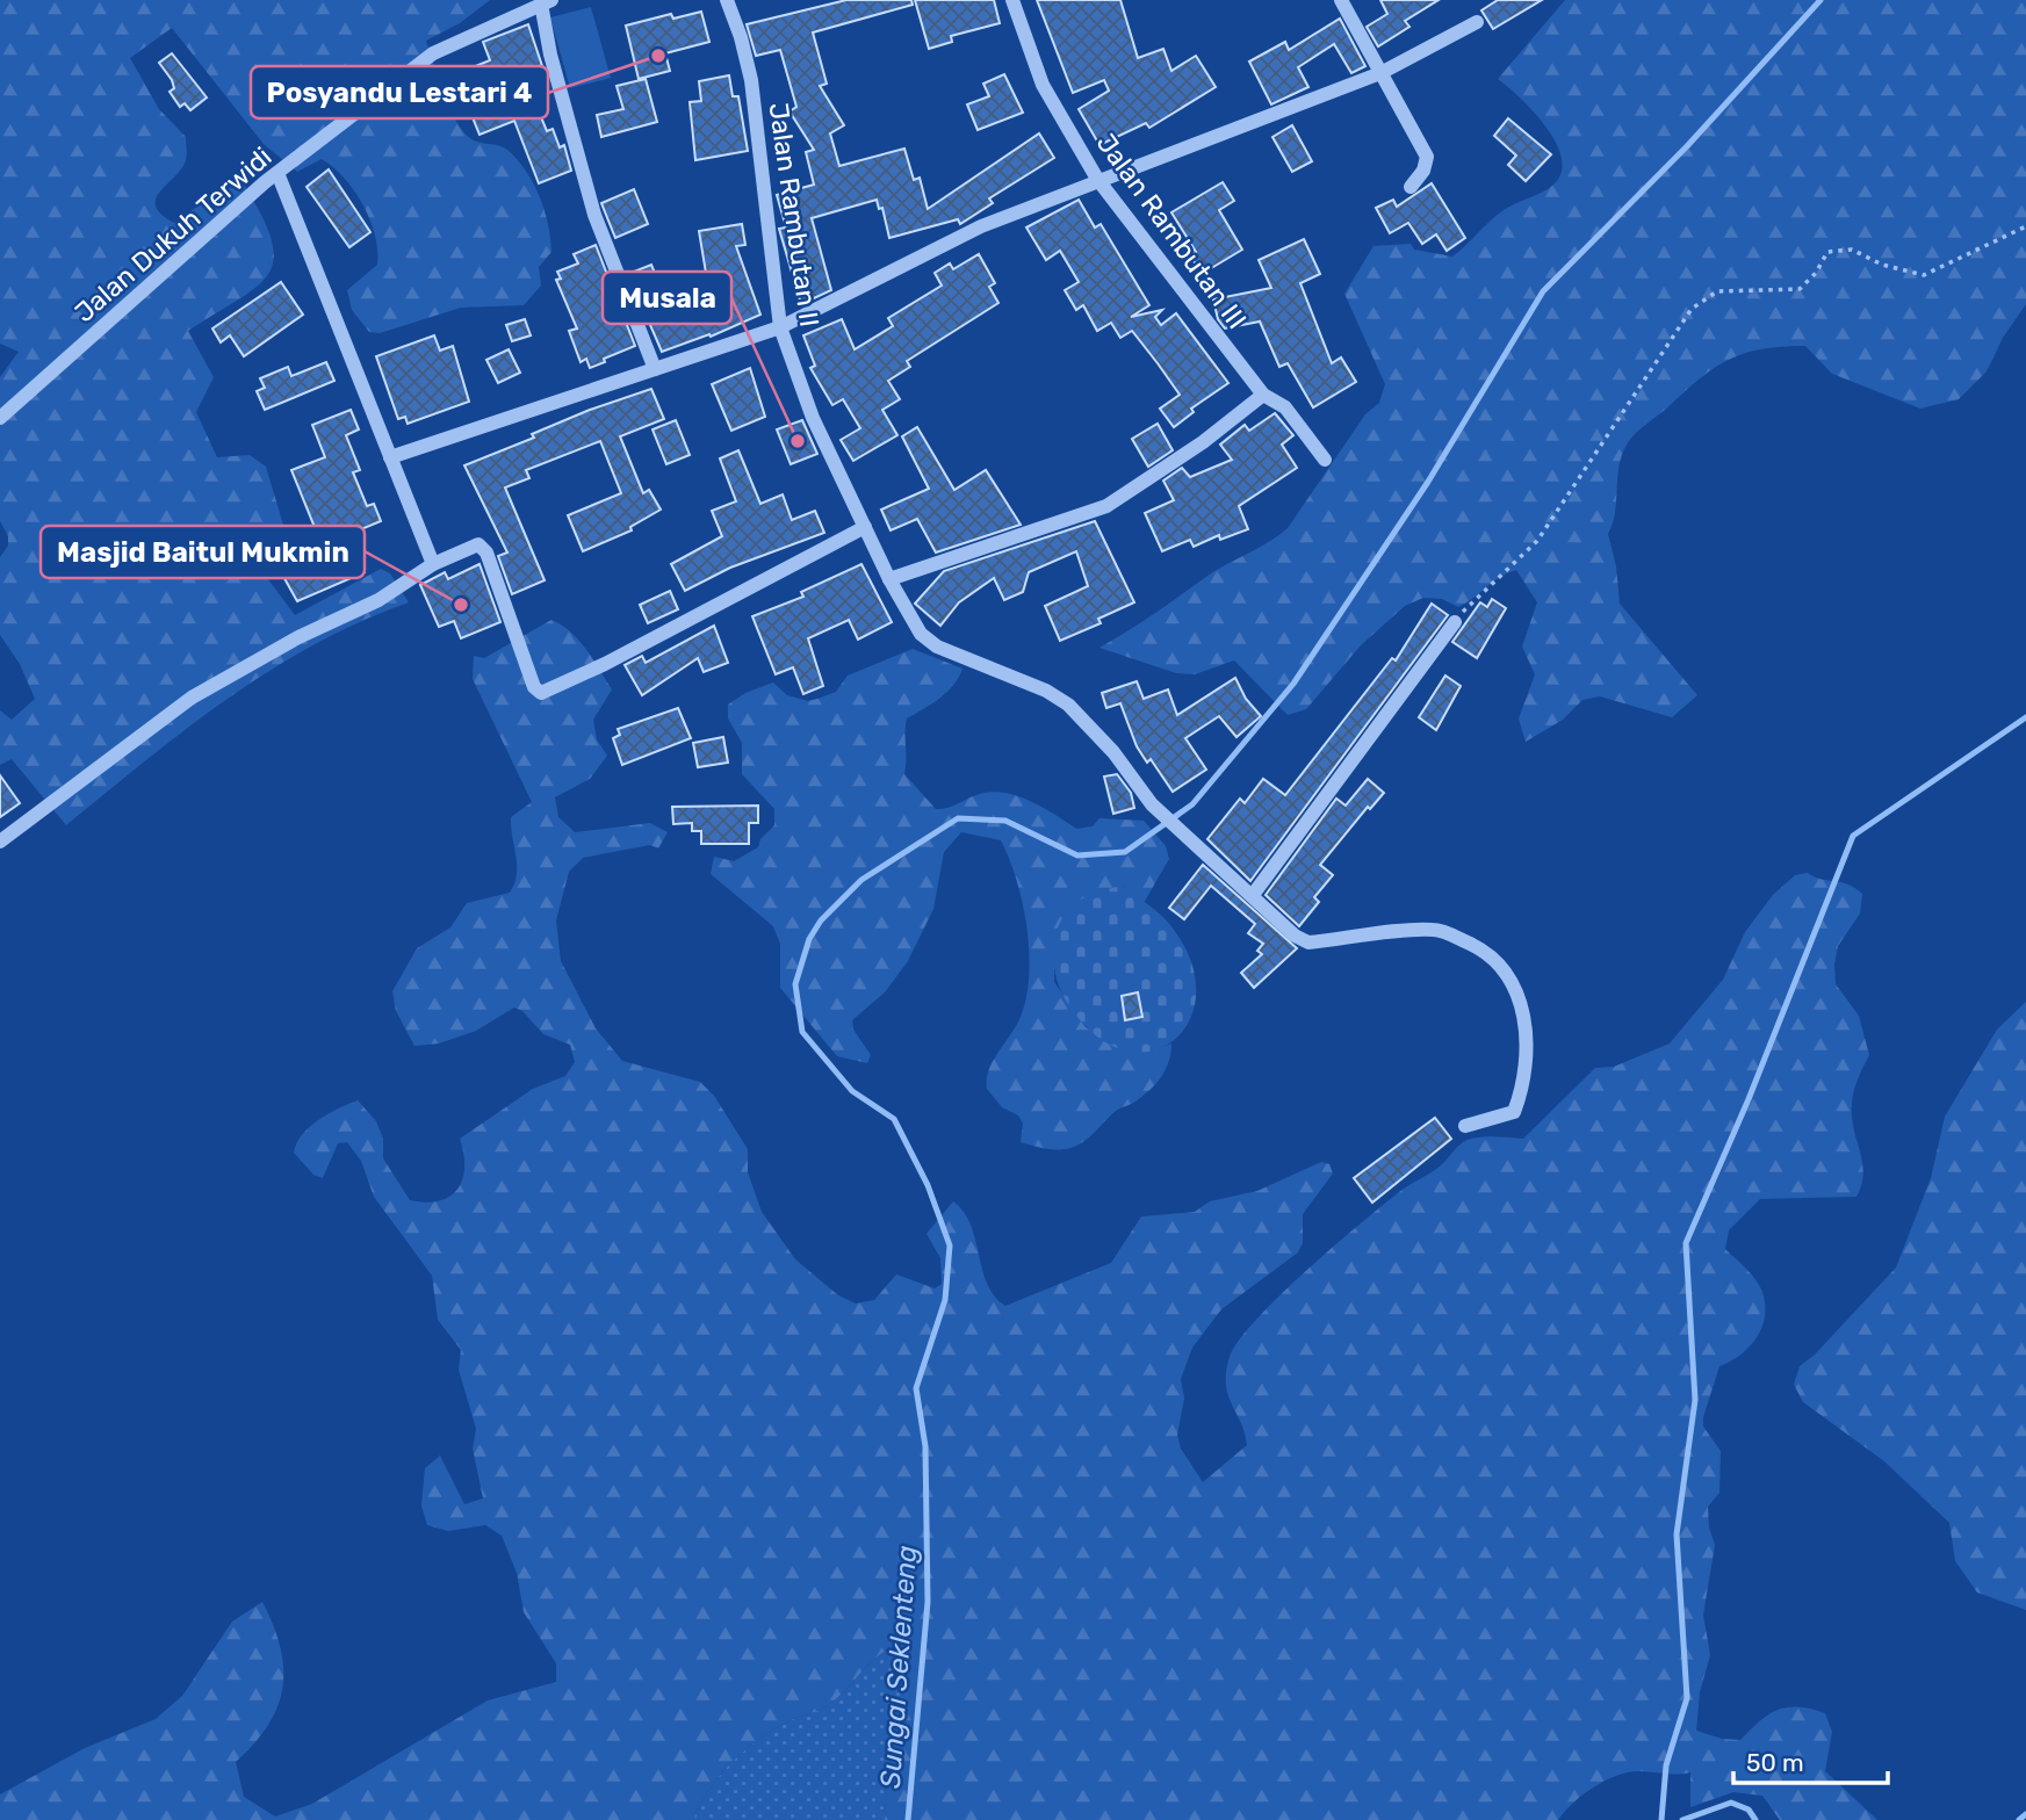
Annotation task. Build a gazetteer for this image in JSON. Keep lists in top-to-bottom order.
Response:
{
  "streets": {
    "street": ["Jalan Rambutan II", "Jalan Rambutan III", "Jalan Dukuh Terwidi"]
  },
  "water": ["Sungai Seklenteng"],
  "places": ["Posyandu Lestari 4", "Musala", "Masjid Baitul Mukmin"],
  "scale_bar": "50 m"
}
